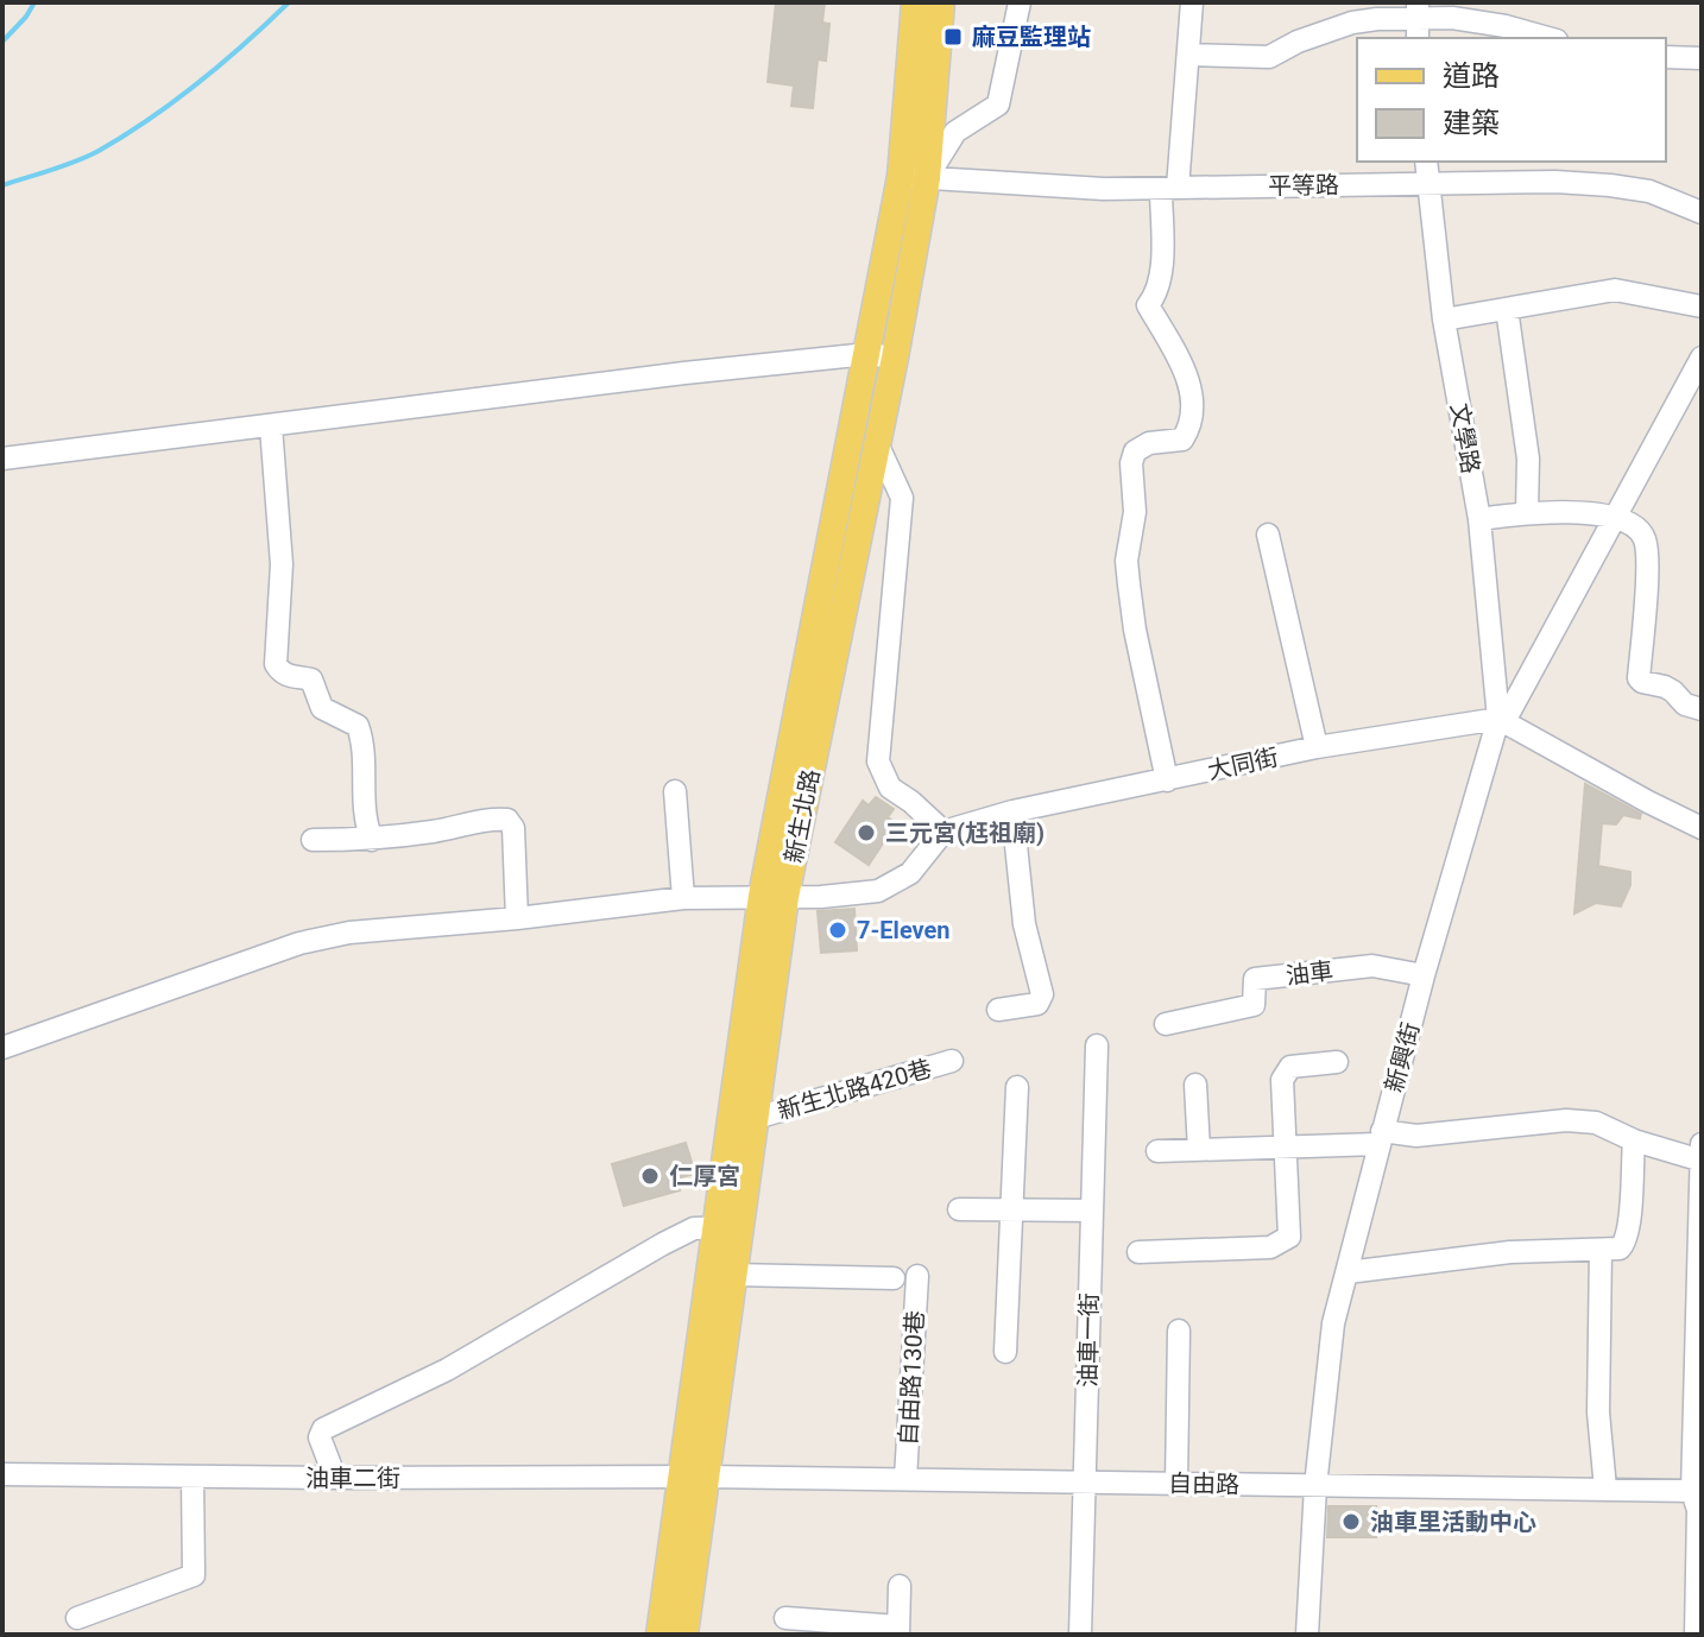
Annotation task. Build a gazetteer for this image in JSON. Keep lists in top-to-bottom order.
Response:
{
  "streets": {
    "main road": ["新生北路"],
    "street": [
      "平等路",
      "文學路",
      "大同街",
      "油車",
      "新興街",
      "新生北路420巷",
      "油車一街",
      "自由路130巷",
      "油車二街",
      "自由路"
    ]
  },
  "crossings": [
    ["平等路", "文學路"],
    ["平等路", "新生北路"],
    ["文學路", "大同街"],
    ["文學路", "新興街"],
    ["大同街", "新興街"],
    ["新生北路", "新生北路420巷"],
    ["新生北路", "油車二街"],
    ["新生北路", "自由路"],
    ["油車", "新興街"],
    ["新興街", "自由路"],
    ["油車一街", "自由路"],
    ["自由路130巷", "自由路"],
    ["油車二街", "自由路"]
  ],
  "places": {
    "transit": ["麻豆監理站"],
    "other": [
      "三元宮(尪祖廟)",
      "7-Eleven",
      "仁厚宮",
      "油車里活動中心"
    ]
  },
  "legend": ["道路", "建築"]
}
